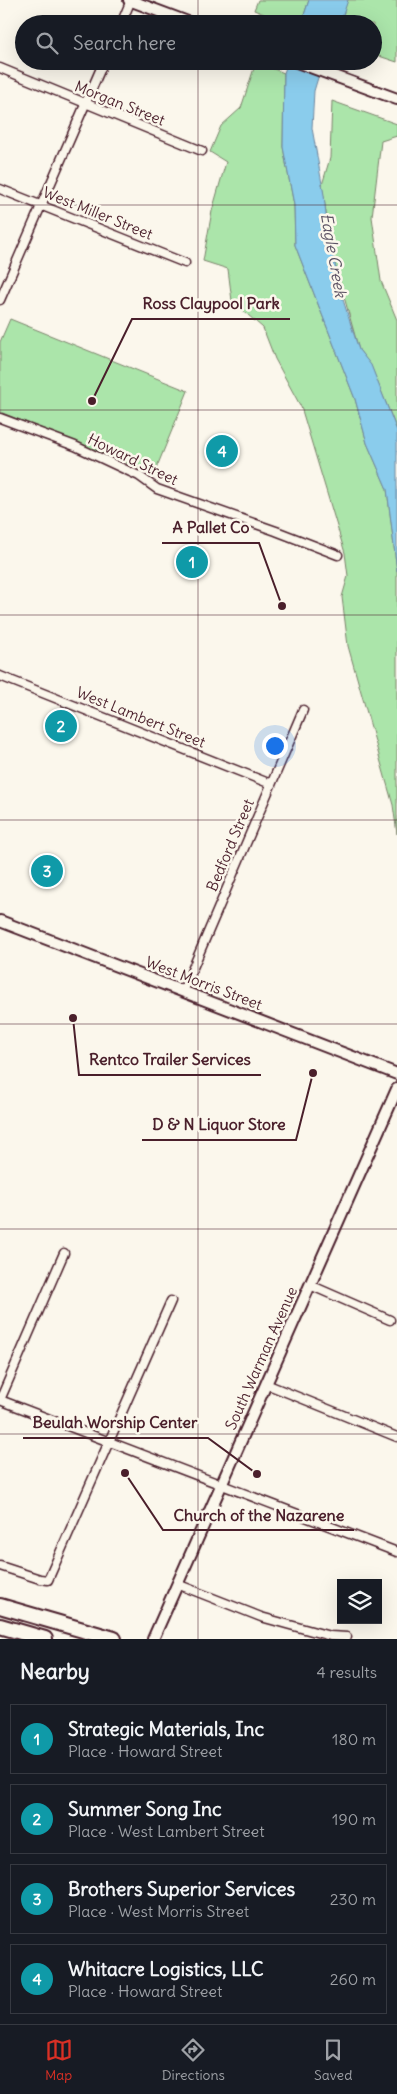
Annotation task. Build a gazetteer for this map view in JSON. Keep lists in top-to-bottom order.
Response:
{
  "streets": {
    "main road": ["West Morris Street", "South Warman Avenue"],
    "street": [
      "Morgan Street",
      "West Miller Street",
      "Howard Street",
      "West Lambert Street",
      "Bedford Street"
    ]
  },
  "crossings": [
    ["West Lambert Street", "Bedford Street"],
    ["Bedford Street", "West Morris Street"]
  ],
  "water": ["Eagle Creek"],
  "places": [
    "Ross Claypool Park",
    "A Pallet Co",
    "Rentco Trailer Services",
    "D & N Liquor Store",
    "Church of the Nazarene",
    "Beulah Worship Center"
  ],
  "page": {
    "search": "Search here",
    "pins": [
      "4",
      "1",
      "2",
      "3"
    ],
    "heading": ["Nearby", "4 results"],
    "list": [
      {
        "mark": "1",
        "name": "Strategic Materials, Inc",
        "note": "Place · Howard Street",
        "value": "180 m"
      },
      {
        "mark": "2",
        "name": "Summer Song Inc",
        "note": "Place · West Lambert Street",
        "value": "190 m"
      },
      {
        "mark": "3",
        "name": "Brothers Superior Services",
        "note": "Place · West Morris Street",
        "value": "230 m"
      },
      {
        "mark": "4",
        "name": "Whitacre Logistics, LLC",
        "note": "Place · Howard Street",
        "value": "260 m"
      }
    ],
    "nav": ["Map", "Directions", "Saved"]
  }
}
